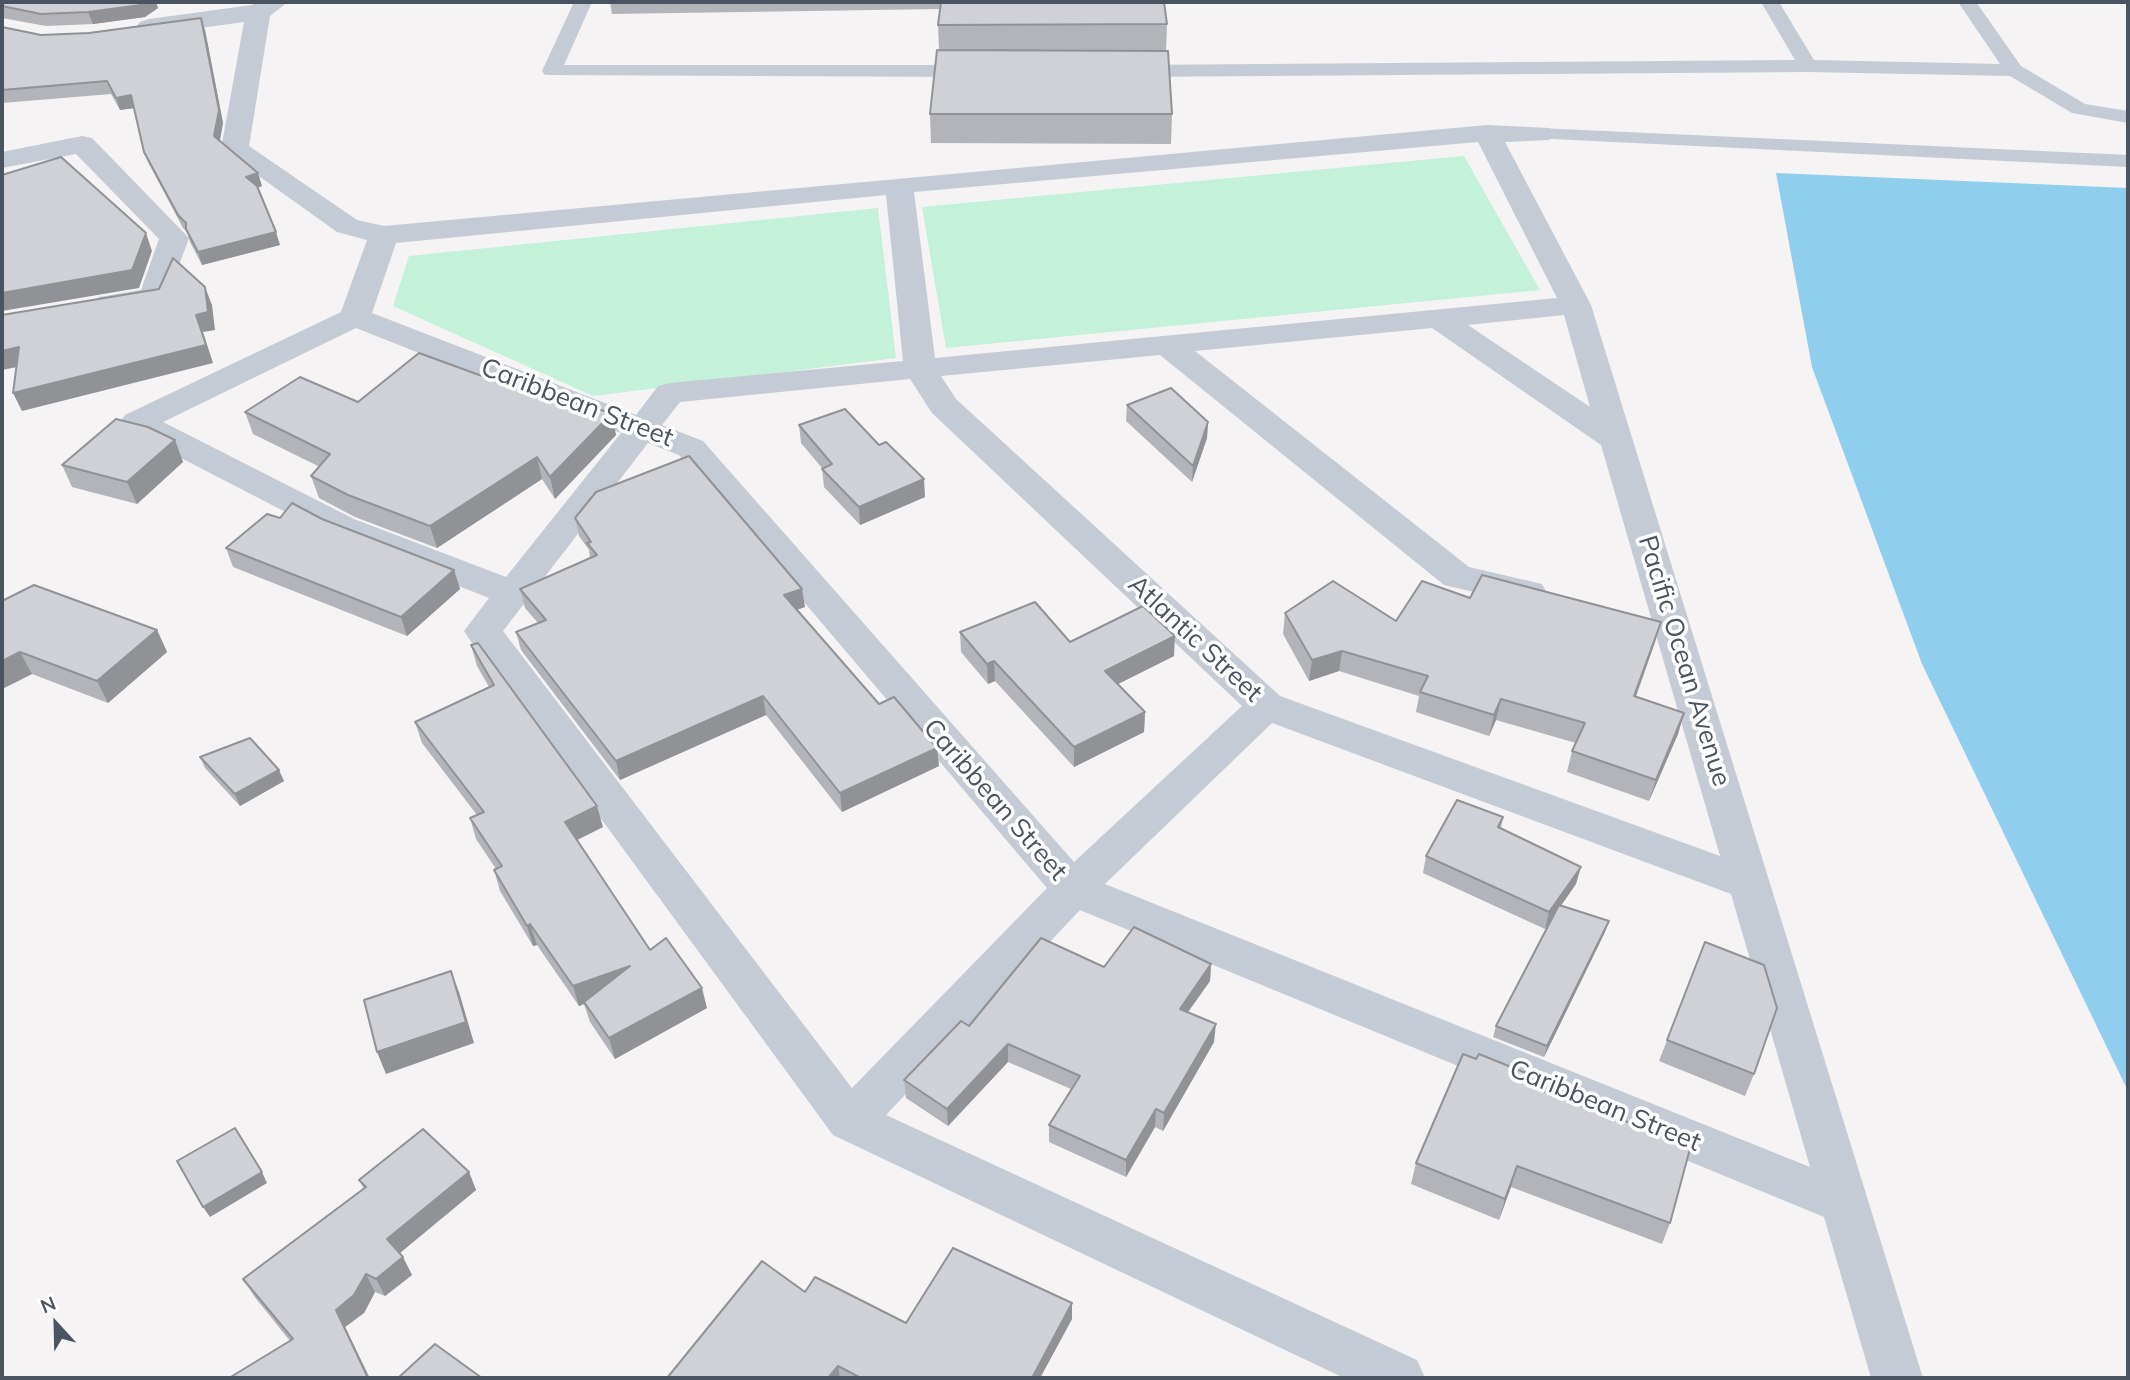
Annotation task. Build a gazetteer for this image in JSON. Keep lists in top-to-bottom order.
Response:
{
  "streets": {
    "street": ["Caribbean Street", "Atlantic Street", "Pacific Ocean Avenue"]
  },
  "crossings": [
    ["Caribbean Street", "Pacific Ocean Avenue"],
    ["Atlantic Street", "Pacific Ocean Avenue"]
  ],
  "north": "top"
}
